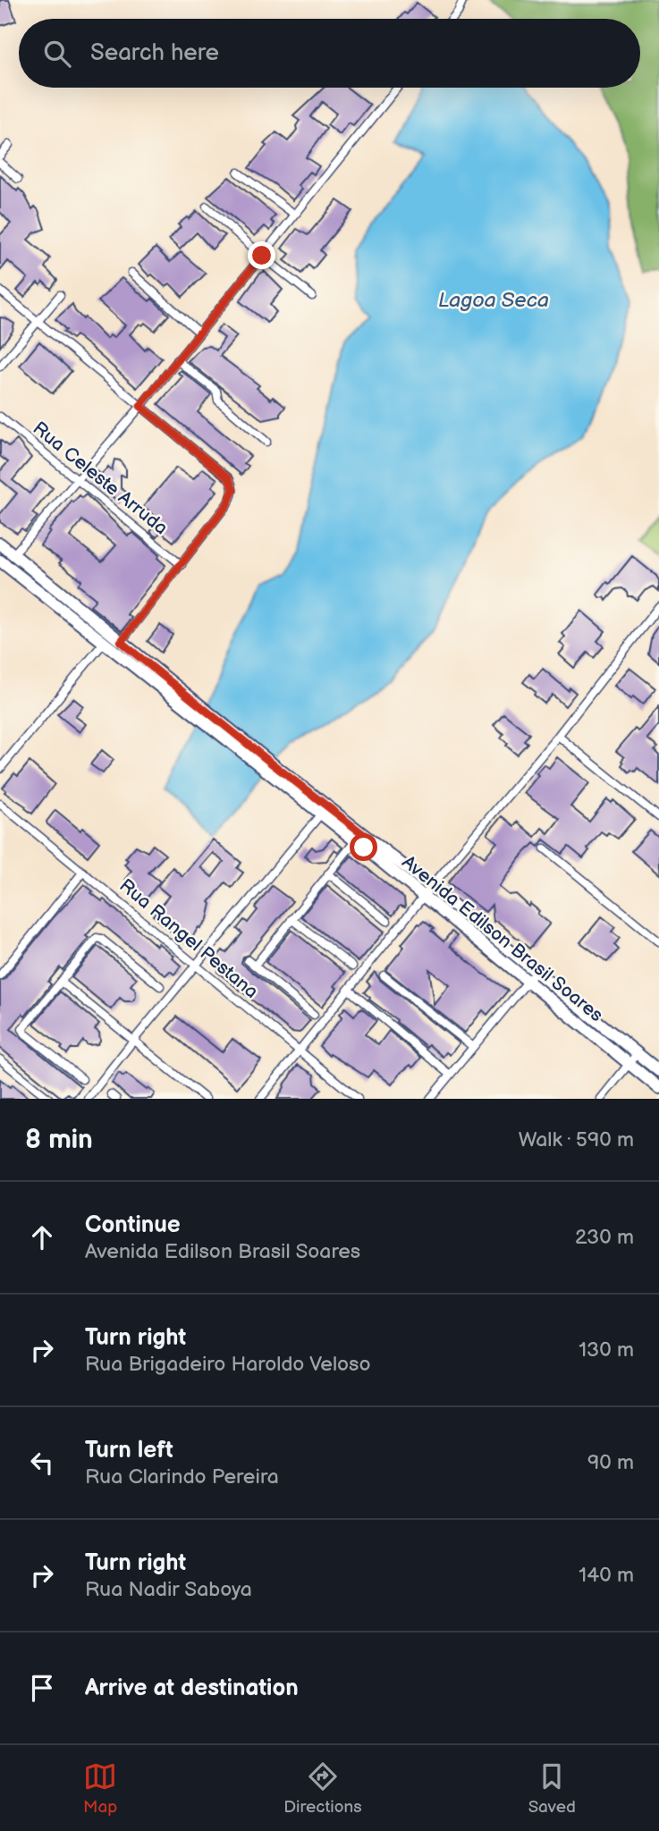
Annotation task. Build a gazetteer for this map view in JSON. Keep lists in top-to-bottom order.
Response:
{
  "streets": {
    "main road": ["Avenida Edilson Brasil Soares"],
    "street": ["Rua Celeste Arruda", "Rua Rangel Pestana"]
  },
  "water": ["Lagoa Seca"],
  "page": {
    "search": "Search here",
    "heading": ["8 min", "Walk · 590 m"],
    "list": [
      ["Continue", "Avenida Edilson Brasil Soares", "230 m"],
      ["Turn right", "Rua Brigadeiro Haroldo Veloso", "130 m"],
      ["Turn left", "Rua Clarindo Pereira", "90 m"],
      ["Turn right", "Rua Nadir Saboya", "140 m"],
      "Arrive at destination"
    ],
    "nav": ["Map", "Directions", "Saved"]
  }
}
